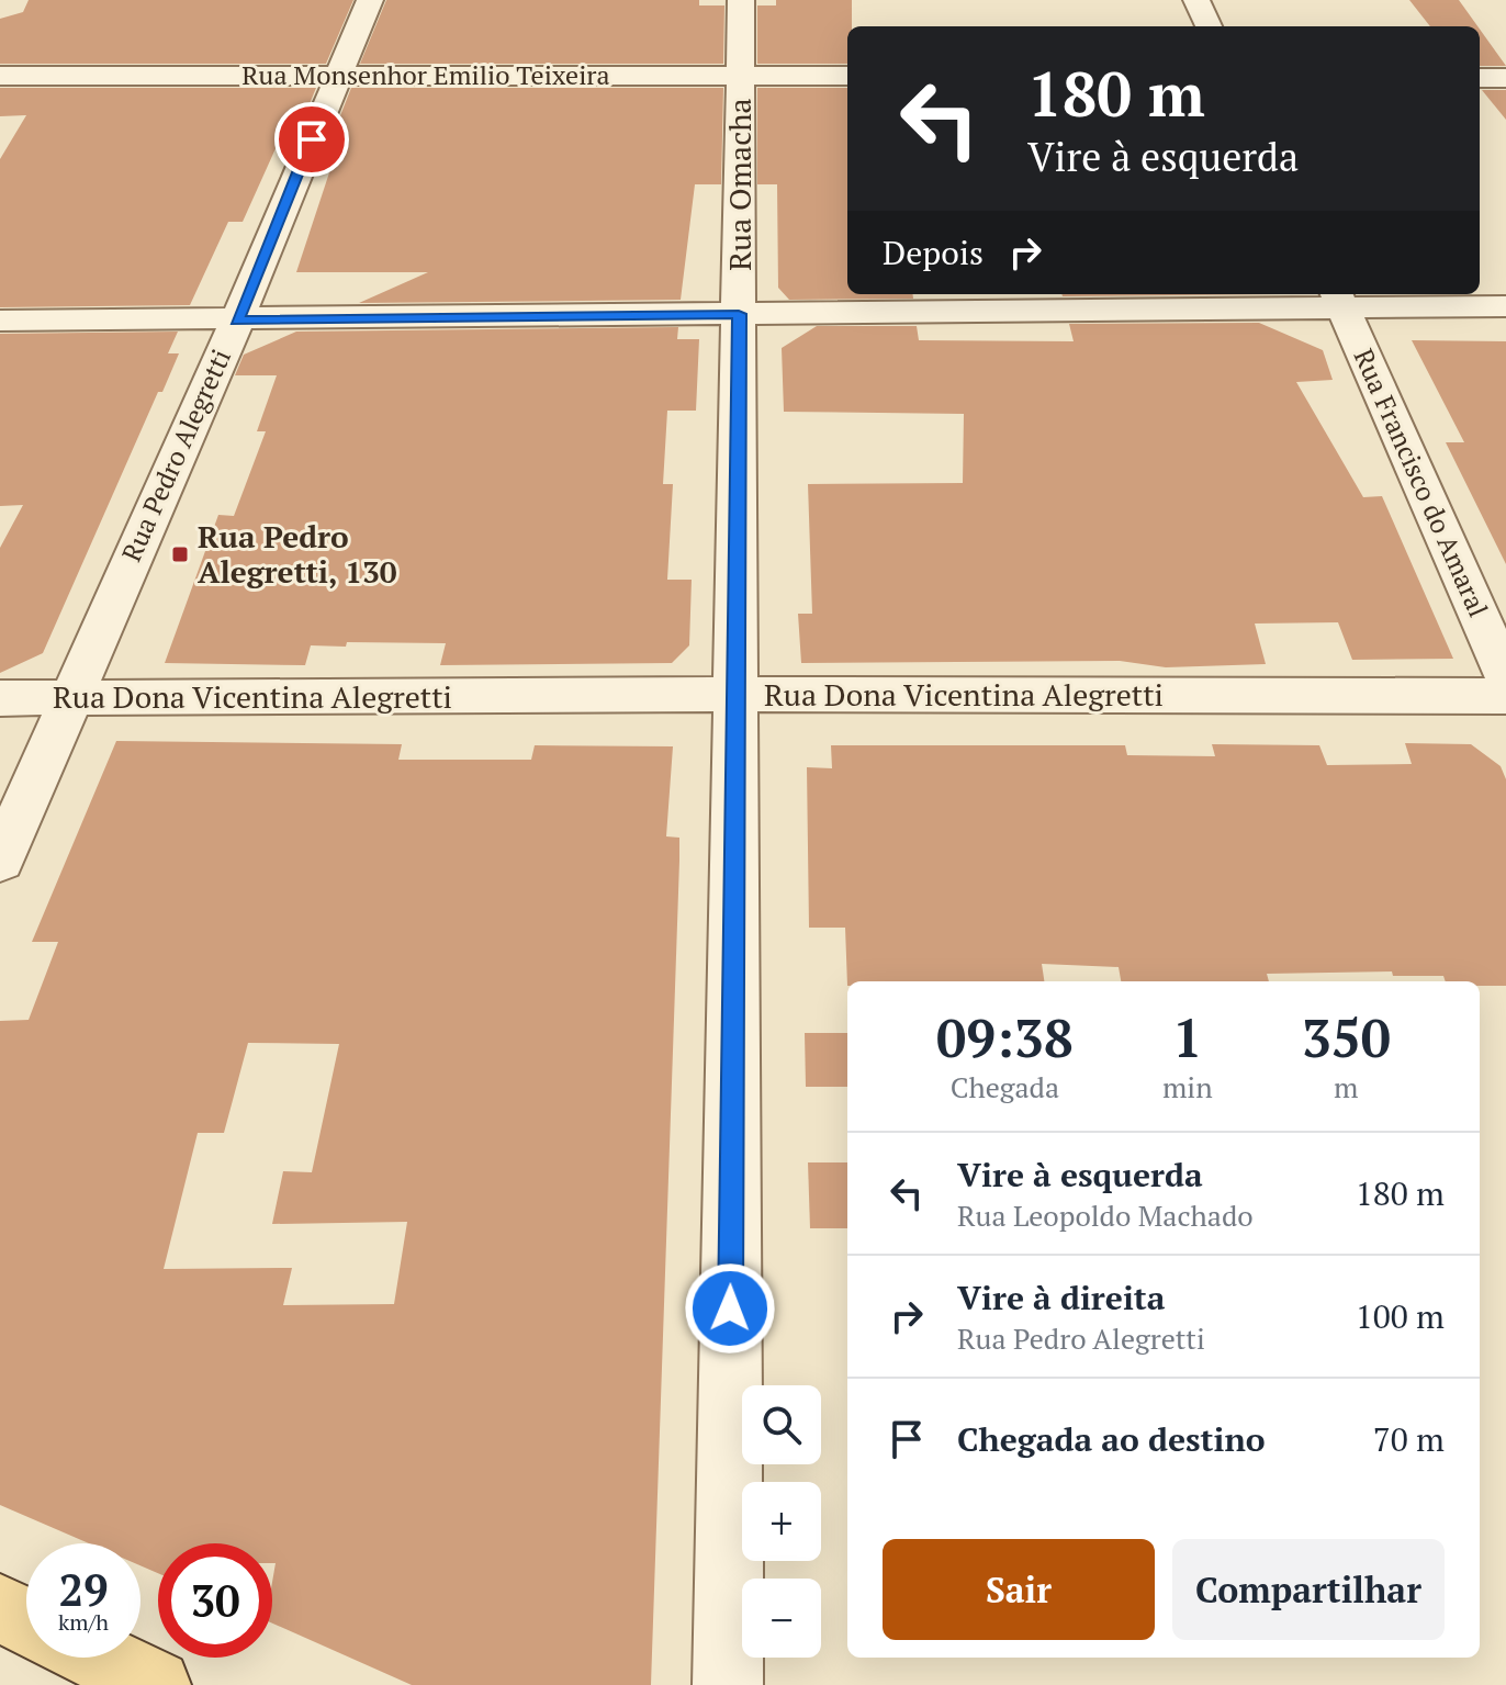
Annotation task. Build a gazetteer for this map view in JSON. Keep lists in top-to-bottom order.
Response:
{
  "streets": {
    "street": [
      "Rua Monsenhor Emilio Teixeira",
      "Rua Omacha",
      "Rua Pedro Alegretti",
      "Rua Francisco do Amaral",
      "Rua Dona Vicentina Alegretti"
    ]
  },
  "crossings": [
    ["Rua Monsenhor Emilio Teixeira", "Rua Omacha"],
    ["Rua Monsenhor Emilio Teixeira", "Rua Pedro Alegretti"],
    ["Rua Omacha", "Rua Dona Vicentina Alegretti"],
    ["Rua Pedro Alegretti", "Rua Dona Vicentina Alegretti"]
  ],
  "places": {
    "transit": ["Rua Pedro Alegretti, 130"]
  },
  "page": {
    "turn": ["180 m", "Vire à esquerda"],
    "then": "Depois",
    "eta": [
      "09:38",
      "Chegada",
      "1",
      "min",
      "350",
      "m"
    ],
    "list": [
      {
        "name": "Vire à esquerda",
        "note": "Rua Leopoldo Machado",
        "value": "180 m"
      },
      {
        "name": "Vire à direita",
        "note": "Rua Pedro Alegretti",
        "value": "100 m"
      },
      {
        "name": "Chegada ao destino",
        "value": "70 m"
      }
    ],
    "map_buttons": ["+", "−"],
    "buttons": ["Sair", "Compartilhar"],
    "speed": "29 km/h",
    "limit": "30"
  }
}
